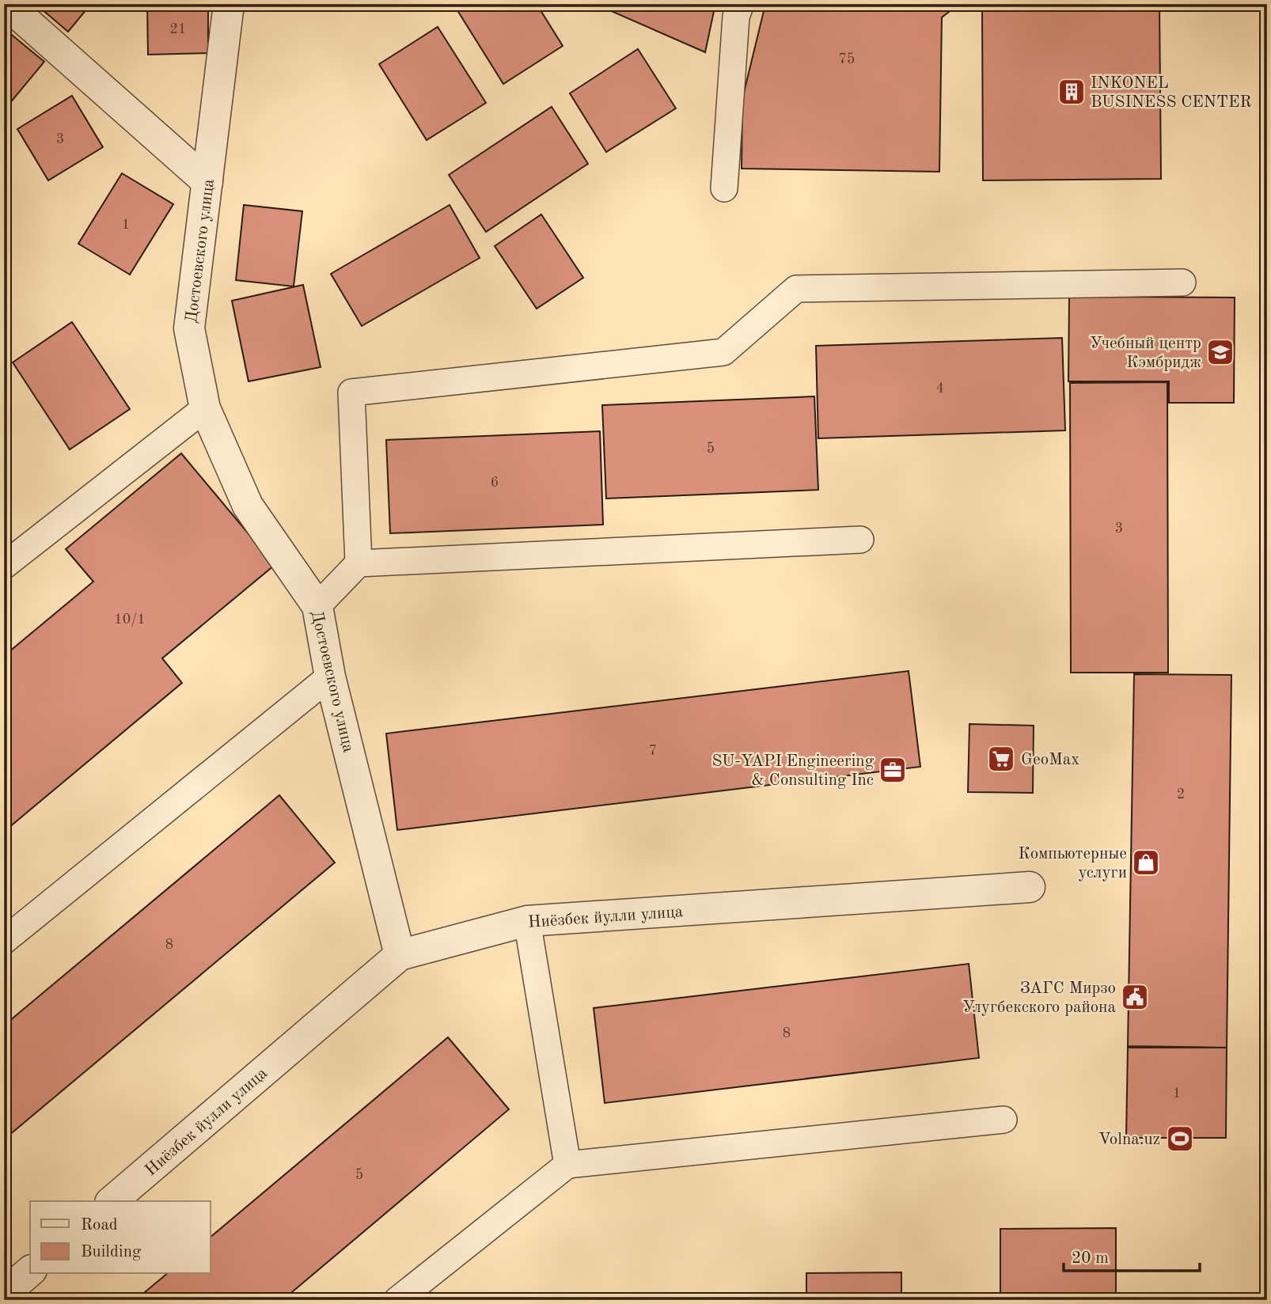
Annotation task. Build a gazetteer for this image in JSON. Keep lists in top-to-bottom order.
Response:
{
  "streets": {
    "street": ["Достоевского улица", "Ниёзбек йулли улица"]
  },
  "crossings": [
    ["Достоевского улица", "Ниёзбек йулли улица"]
  ],
  "places": {
    "building": ["INKONEL BUSINESS CENTER"],
    "school or university": ["Учебный центр Кэмбридж"],
    "supermarket": ["GeoMax"],
    "office": ["SU-YAPI Engineering & Consulting Inc"],
    "shop": ["Компьютерные услуги"],
    "public building": ["ЗАГС Мирзо Улугбекского района"],
    "sports": ["Volna.uz"]
  },
  "house_numbers": [
    "21",
    "75",
    "3",
    "1",
    "4",
    "5",
    "6",
    "3",
    "10/1",
    "7",
    "2",
    "8",
    "8",
    "1",
    "5"
  ],
  "legend": ["Road", "Building"],
  "scale_bar": "20 m"
}
